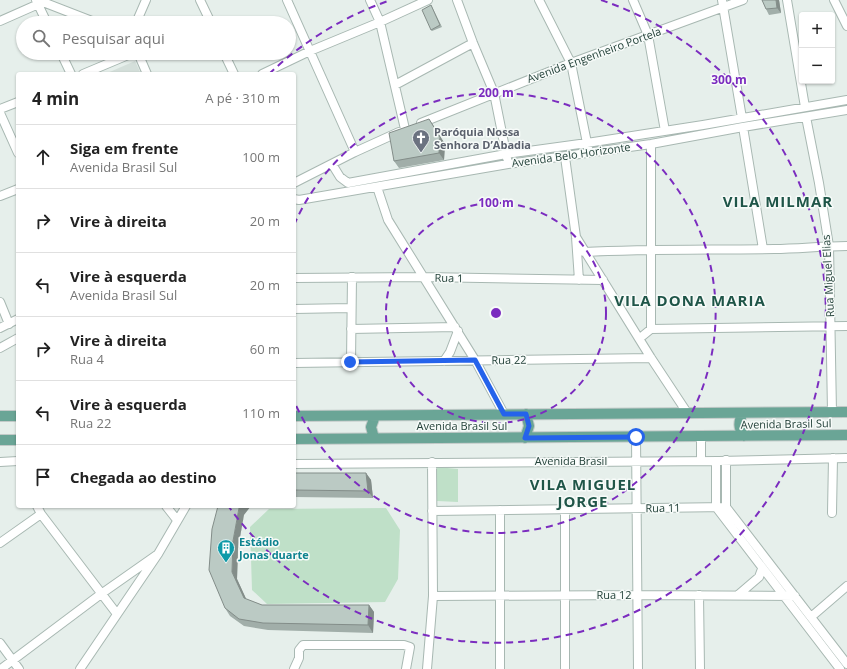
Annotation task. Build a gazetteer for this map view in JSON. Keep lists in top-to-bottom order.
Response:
{
  "streets": {
    "main road": ["Avenida Brasil Sul"],
    "street": [
      "Avenida Engenheiro Portela",
      "Avenida Belo Horizonte",
      "Rua Miguel Elias",
      "Rua 1",
      "Rua 22",
      "Avenida Brasil",
      "Rua 11",
      "Rua 12"
    ]
  },
  "crossings": [
    ["Avenida Engenheiro Portela", "Avenida Belo Horizonte"],
    ["Avenida Belo Horizonte", "Rua Miguel Elias"],
    ["Rua Miguel Elias", "Avenida Brasil Sul"]
  ],
  "districts": ["VILA MILMAR", "VILA DONA MARIA", "VILA MIGUEL JORGE"],
  "places": {
    "church": ["Paróquia Nossa Senhora D’Abadia"],
    "building": ["Estádio Jonas duarte"]
  },
  "page": {
    "map_buttons": ["+", "−"],
    "search": "Pesquisar aqui",
    "heading": ["4 min", "A pé · 310 m"],
    "list": [
      ["Siga em frente", "Avenida Brasil Sul", "100 m"],
      ["Vire à direita", "20 m"],
      ["Vire à esquerda", "Avenida Brasil Sul", "20 m"],
      ["Vire à direita", "Rua 4", "60 m"],
      ["Vire à esquerda", "Rua 22", "110 m"],
      "Chegada ao destino"
    ]
  },
  "rings": ["300 m", "200 m", "100 m"]
}
